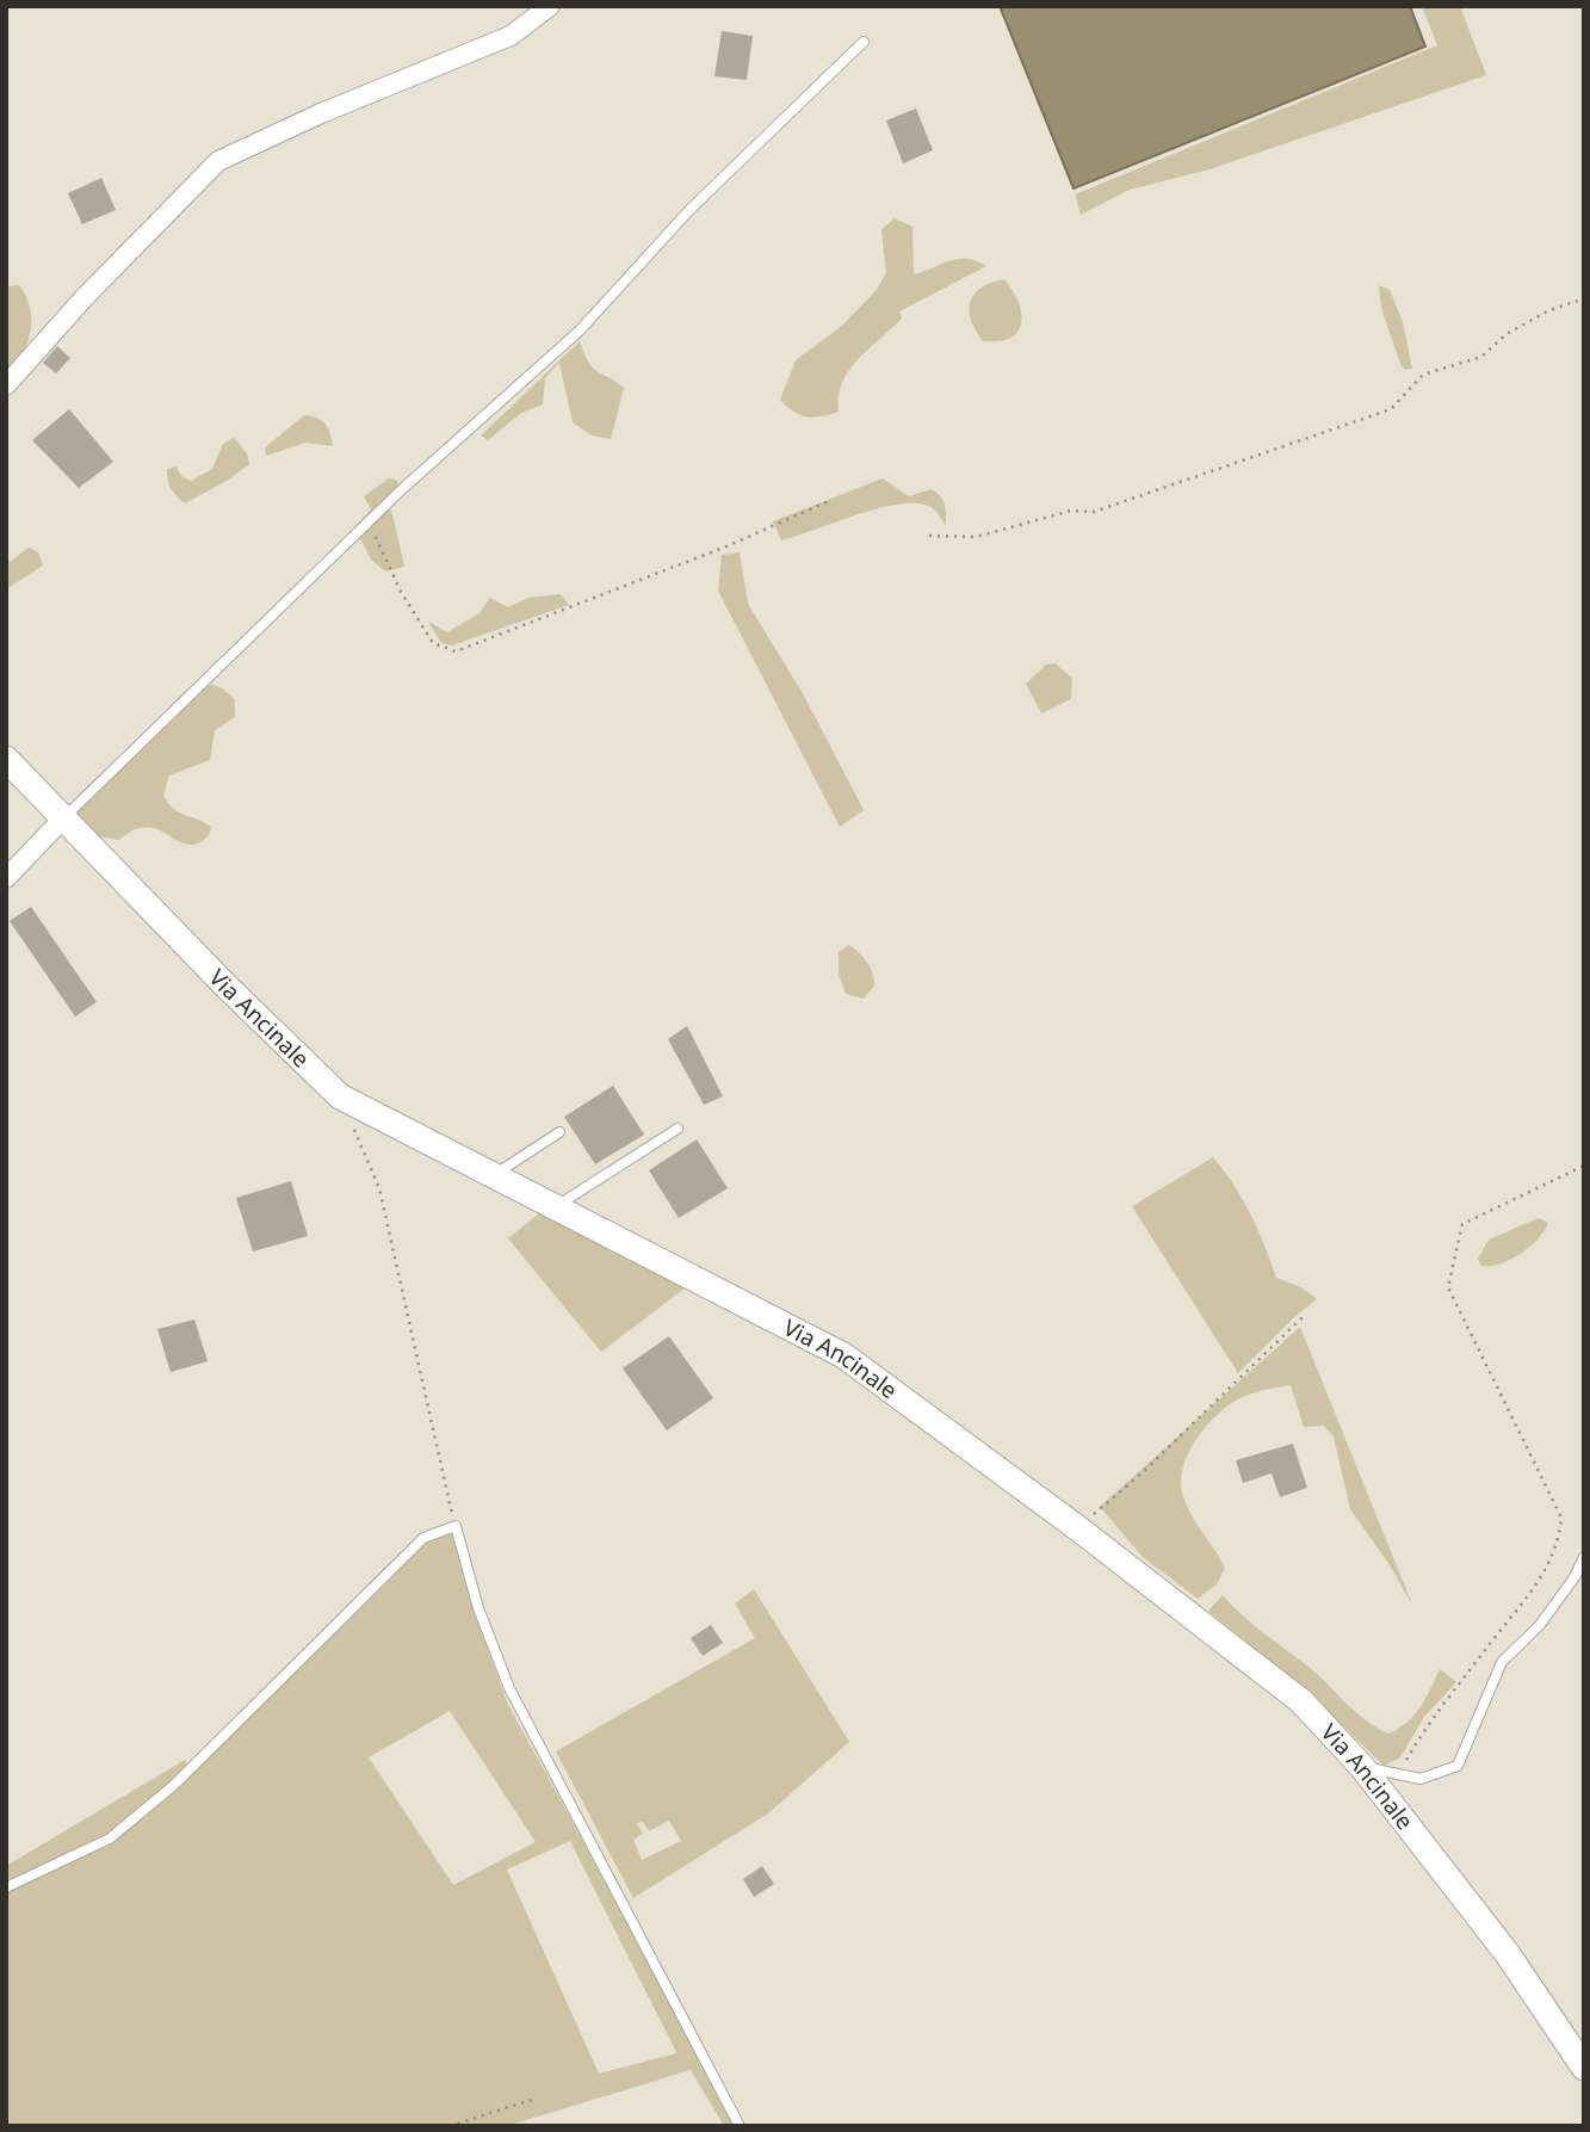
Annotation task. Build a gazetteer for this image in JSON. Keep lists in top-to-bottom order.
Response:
{
  "streets": {
    "main road": ["Via Ancinale"]
  }
}
